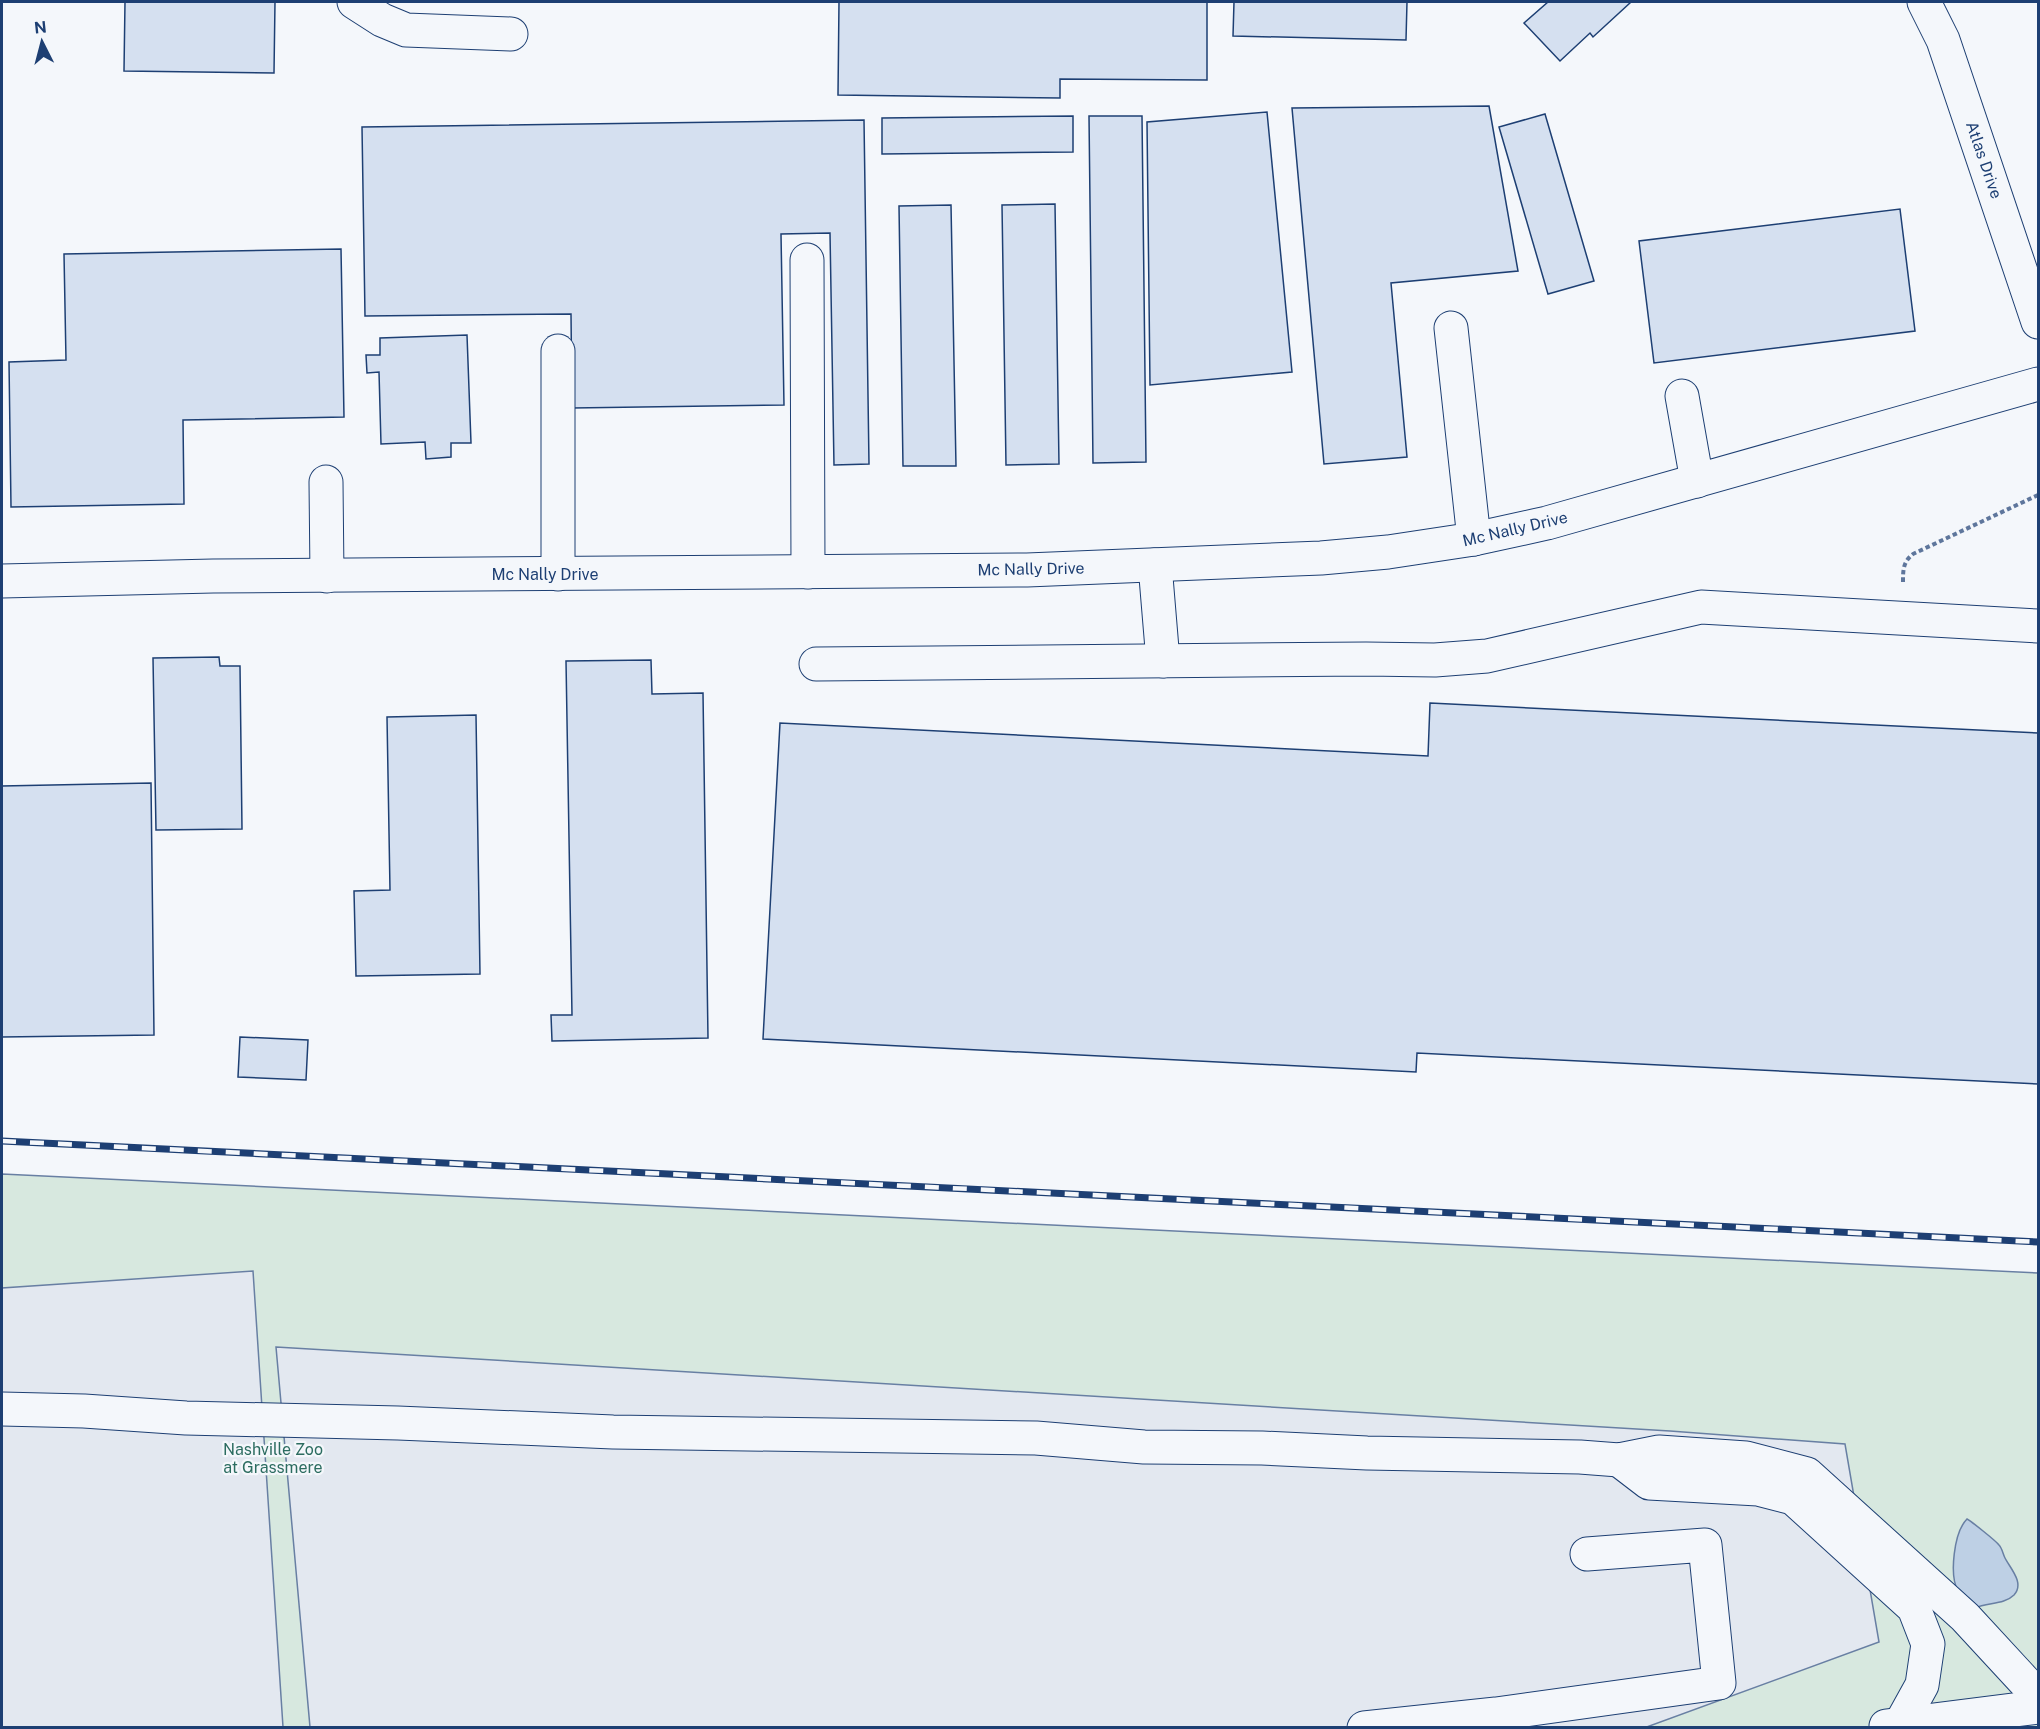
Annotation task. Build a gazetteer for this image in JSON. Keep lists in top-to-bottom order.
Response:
{
  "streets": {
    "street": ["Atlas Drive", "Mc Nally Drive"]
  },
  "parks": ["Nashville Zoo at Grassmere"],
  "north": "top"
}
